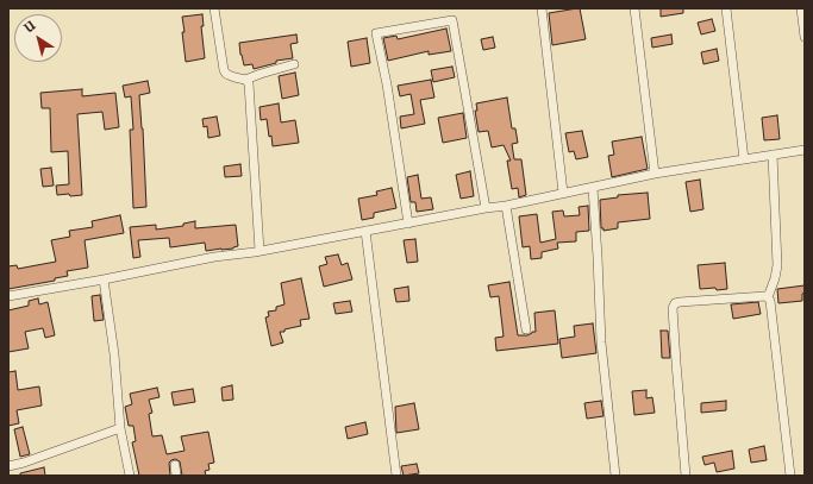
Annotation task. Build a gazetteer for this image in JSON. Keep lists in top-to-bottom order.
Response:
{
  "north": "top left"
}
